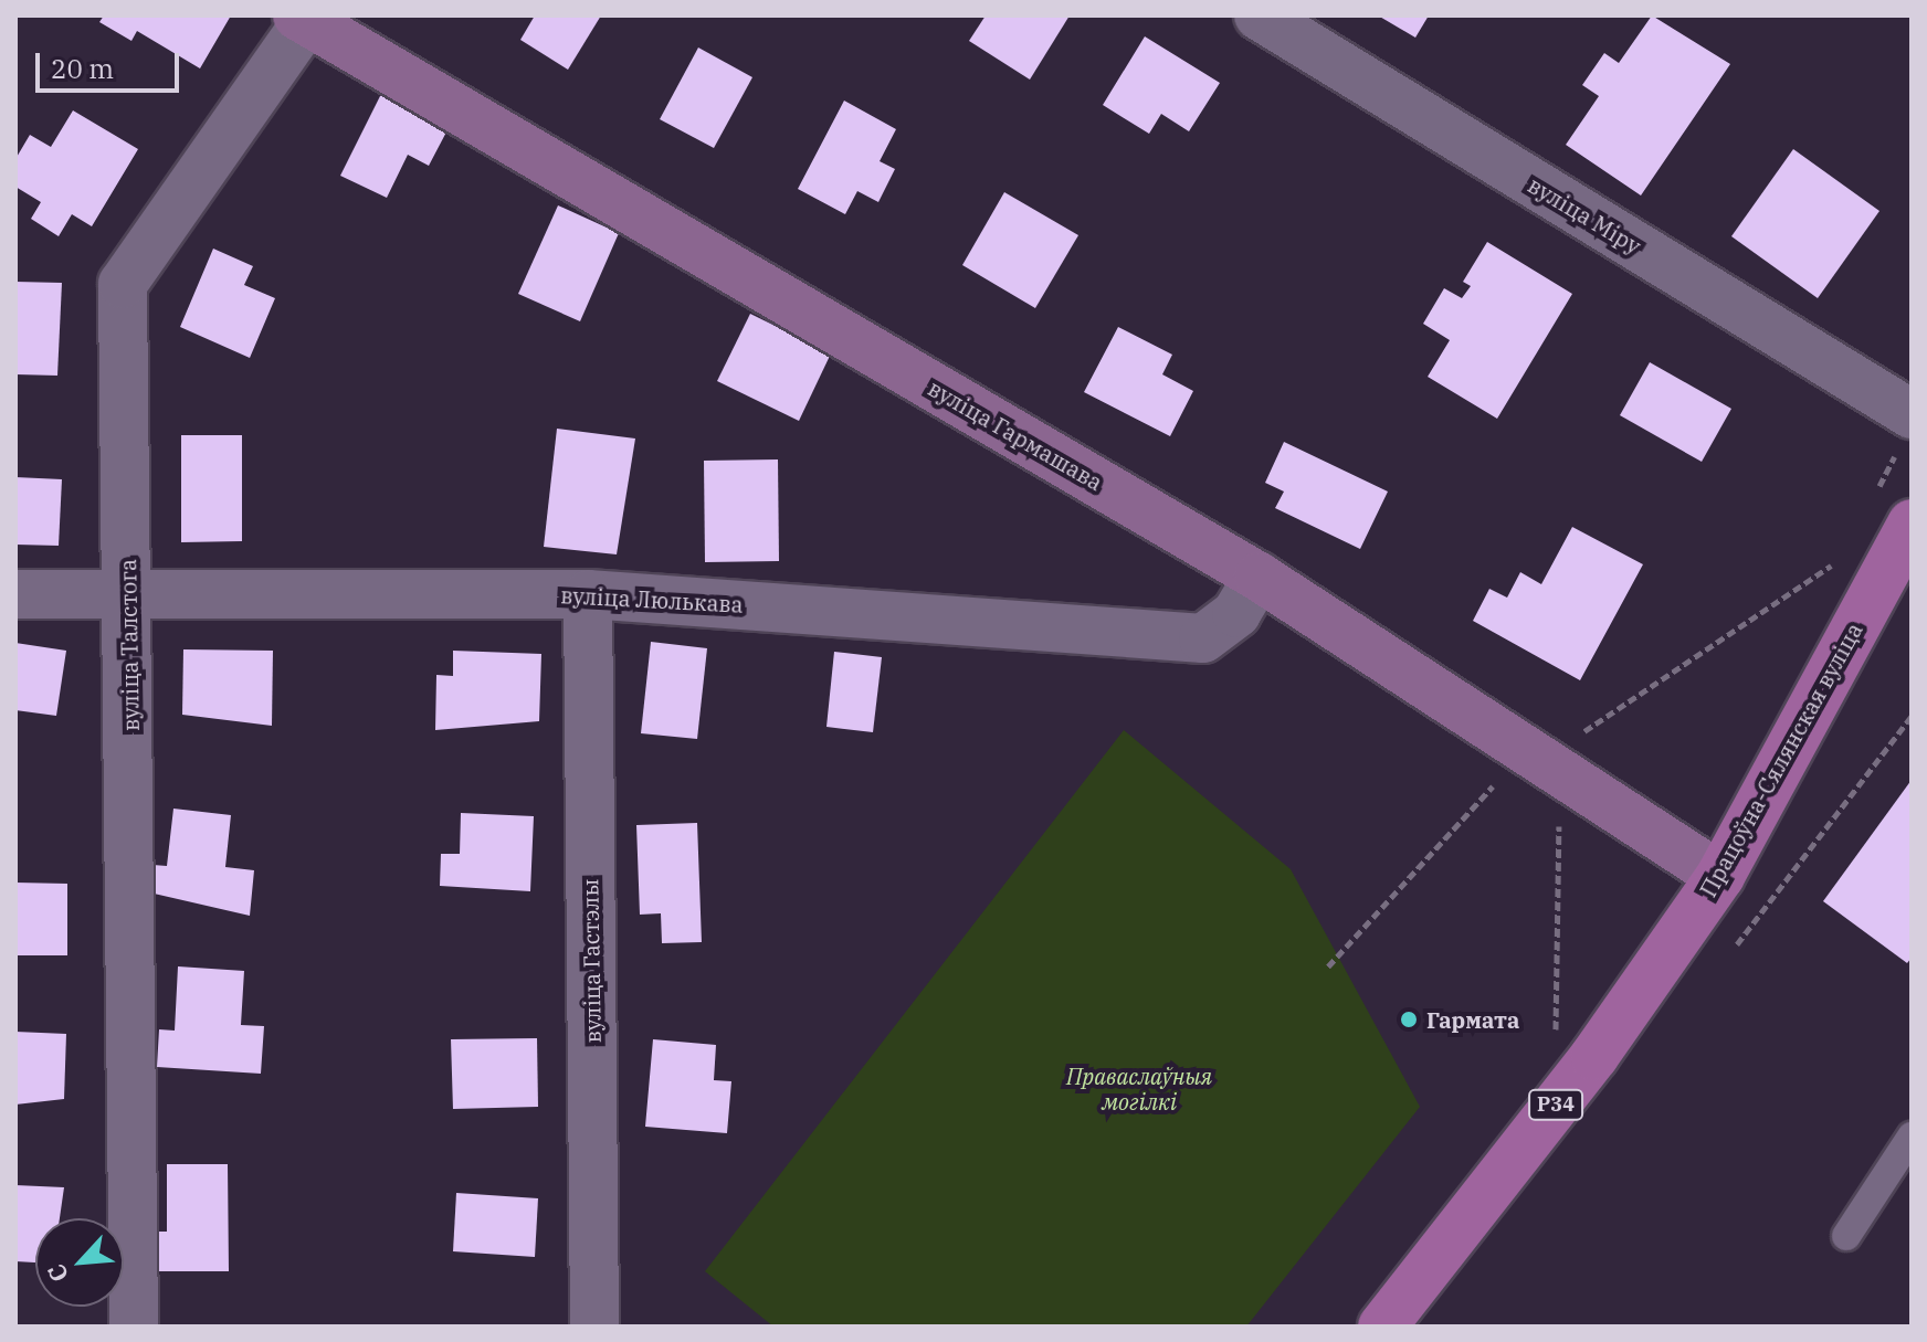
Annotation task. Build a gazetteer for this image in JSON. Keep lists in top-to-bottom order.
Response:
{
  "streets": {
    "main road": ["вуліца Гармашава", "Працоўна-Сялянская вуліца", "Р34"],
    "street": [
      "вуліца Міру",
      "вуліца Люлькава",
      "вуліца Талстога",
      "вуліца Гастэлы"
    ]
  },
  "crossings": [
    ["вуліца Гармашава", "вуліца Люлькава"],
    ["вуліца Гармашава", "вуліца Талстога"],
    ["вуліца Гармашава", "Працоўна-Сялянская вуліца"],
    ["вуліца Люлькава", "вуліца Талстога"],
    ["вуліца Люлькава", "вуліца Гастэлы"]
  ],
  "parks": ["Праваслаўныя могілкі"],
  "places": ["Гармата"],
  "scale_bar": "20 m",
  "north": "bottom left"
}
